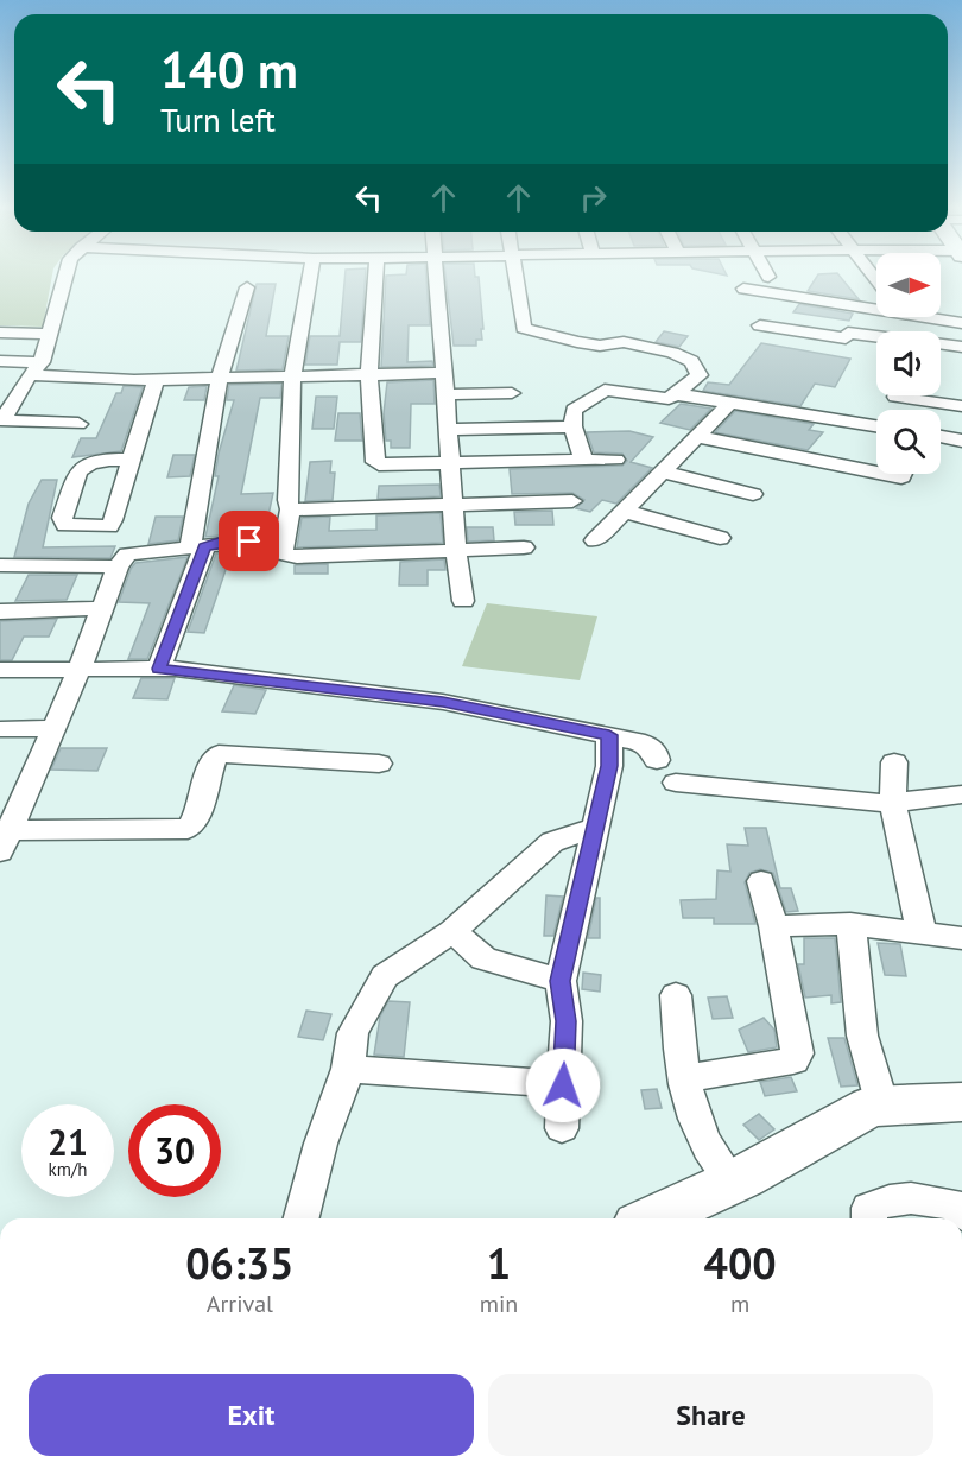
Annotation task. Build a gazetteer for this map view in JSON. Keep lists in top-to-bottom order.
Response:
{
  "north": "right",
  "page": {
    "turn": ["140 m", "Turn left"],
    "speed": "21 km/h",
    "limit": "30",
    "eta": [
      "06:35",
      "Arrival",
      "1",
      "min",
      "400",
      "m"
    ],
    "buttons": ["Exit", "Share"]
  }
}
